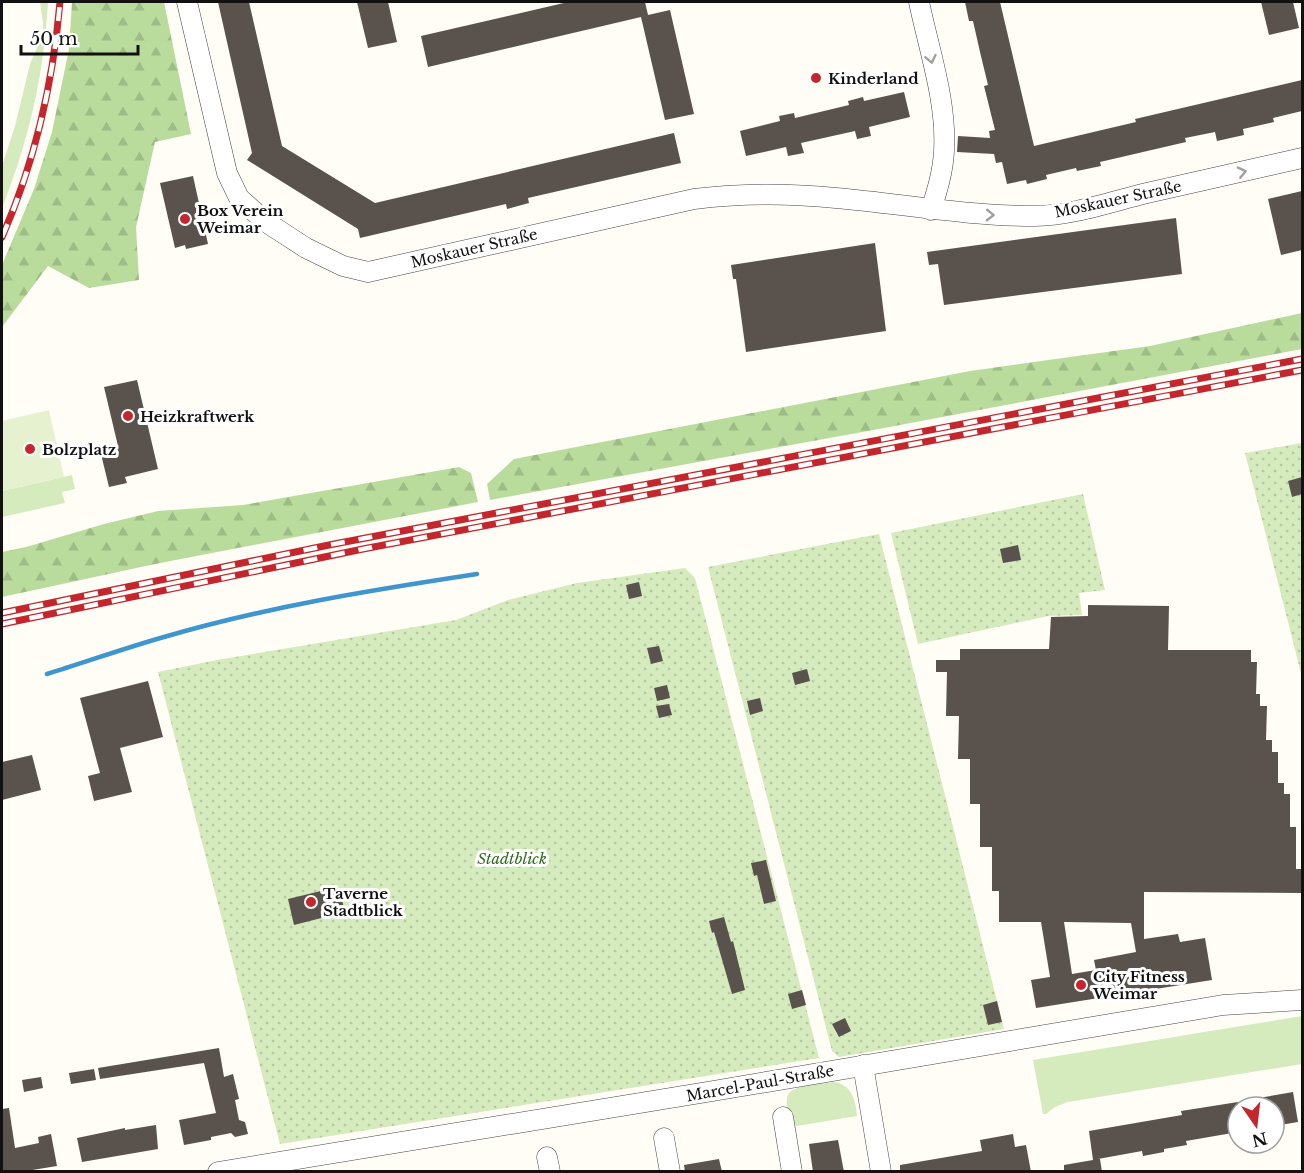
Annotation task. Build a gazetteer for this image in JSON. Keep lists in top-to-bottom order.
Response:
{
  "streets": {
    "street": ["Moskauer Straße", "Marcel-Paul-Straße"]
  },
  "parks": ["Stadtblick"],
  "places": [
    "Kinderland",
    "Box Verein Weimar",
    "Heizkraftwerk",
    "Bolzplatz",
    "Taverne Stadtblick",
    "City Fitness Weimar"
  ],
  "scale_bar": "50 m",
  "north": "bottom"
}
